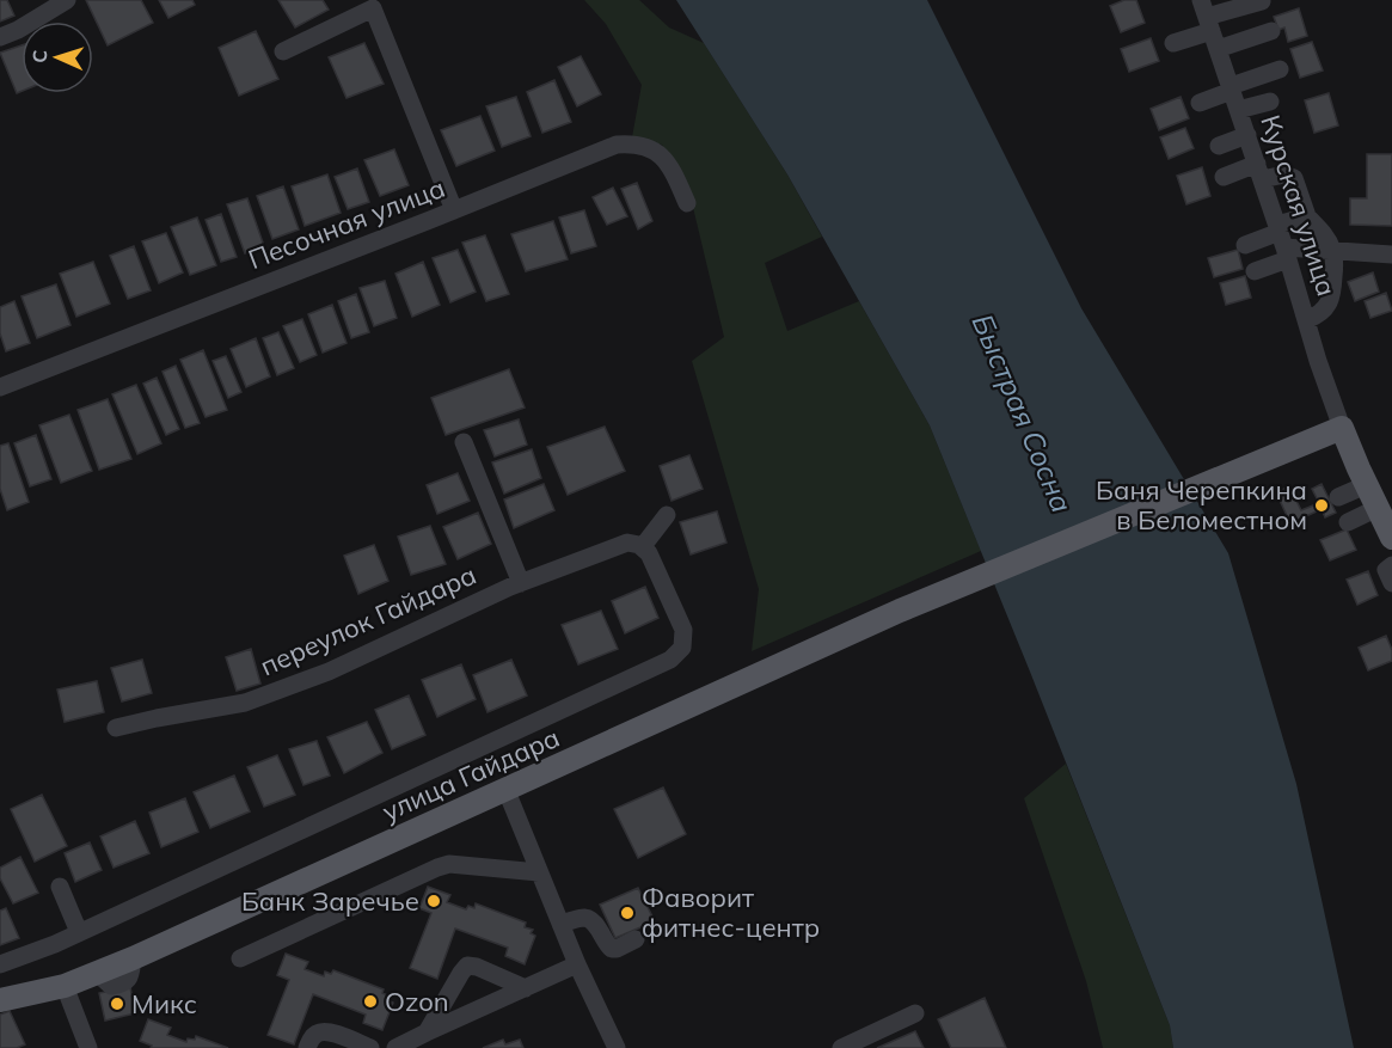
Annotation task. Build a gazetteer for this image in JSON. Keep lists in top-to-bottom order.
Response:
{
  "streets": {
    "main road": ["Курская улица", "улица Гайдара"],
    "street": ["Песочная улица", "переулок Гайдара"]
  },
  "crossings": [
    ["Курская улица", "улица Гайдара"],
    ["переулок Гайдара", "улица Гайдара"]
  ],
  "water": ["Быстрая Сосна"],
  "places": [
    "Баня Черепкина в Беломестном",
    "Банк Заречье",
    "Фаворит фитнес-центр",
    "Ozon",
    "Микс"
  ],
  "north": "left"
}
